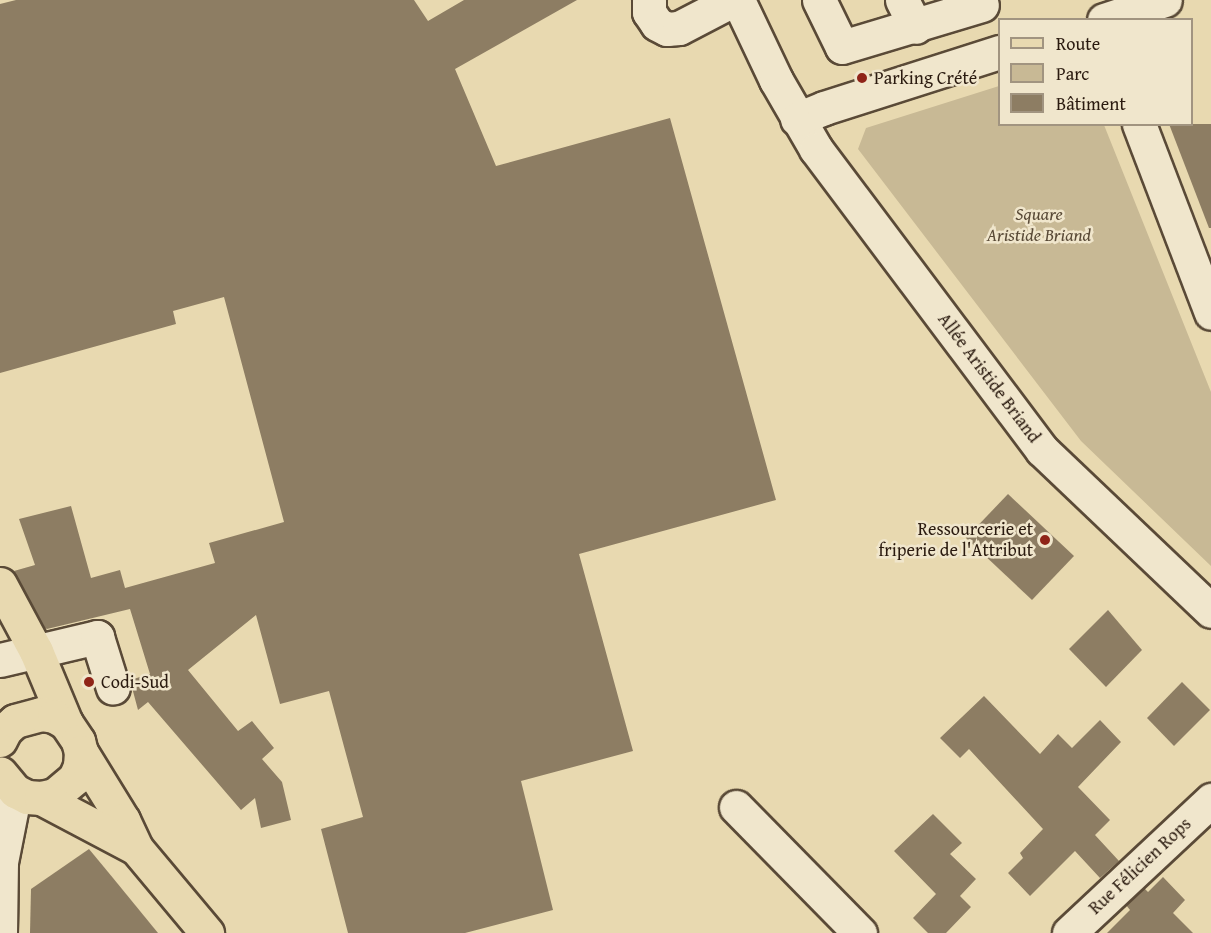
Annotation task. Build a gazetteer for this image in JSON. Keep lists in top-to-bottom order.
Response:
{
  "streets": {
    "street": ["Allée Aristide Briand", "Rue Félicien Rops"]
  },
  "parks": ["Square Aristide Briand"],
  "places": ["Parking Crété", "Ressourcerie et friperie de l'Attribut", "Codi-Sud"],
  "legend": ["Route", "Parc", "Bâtiment"]
}
